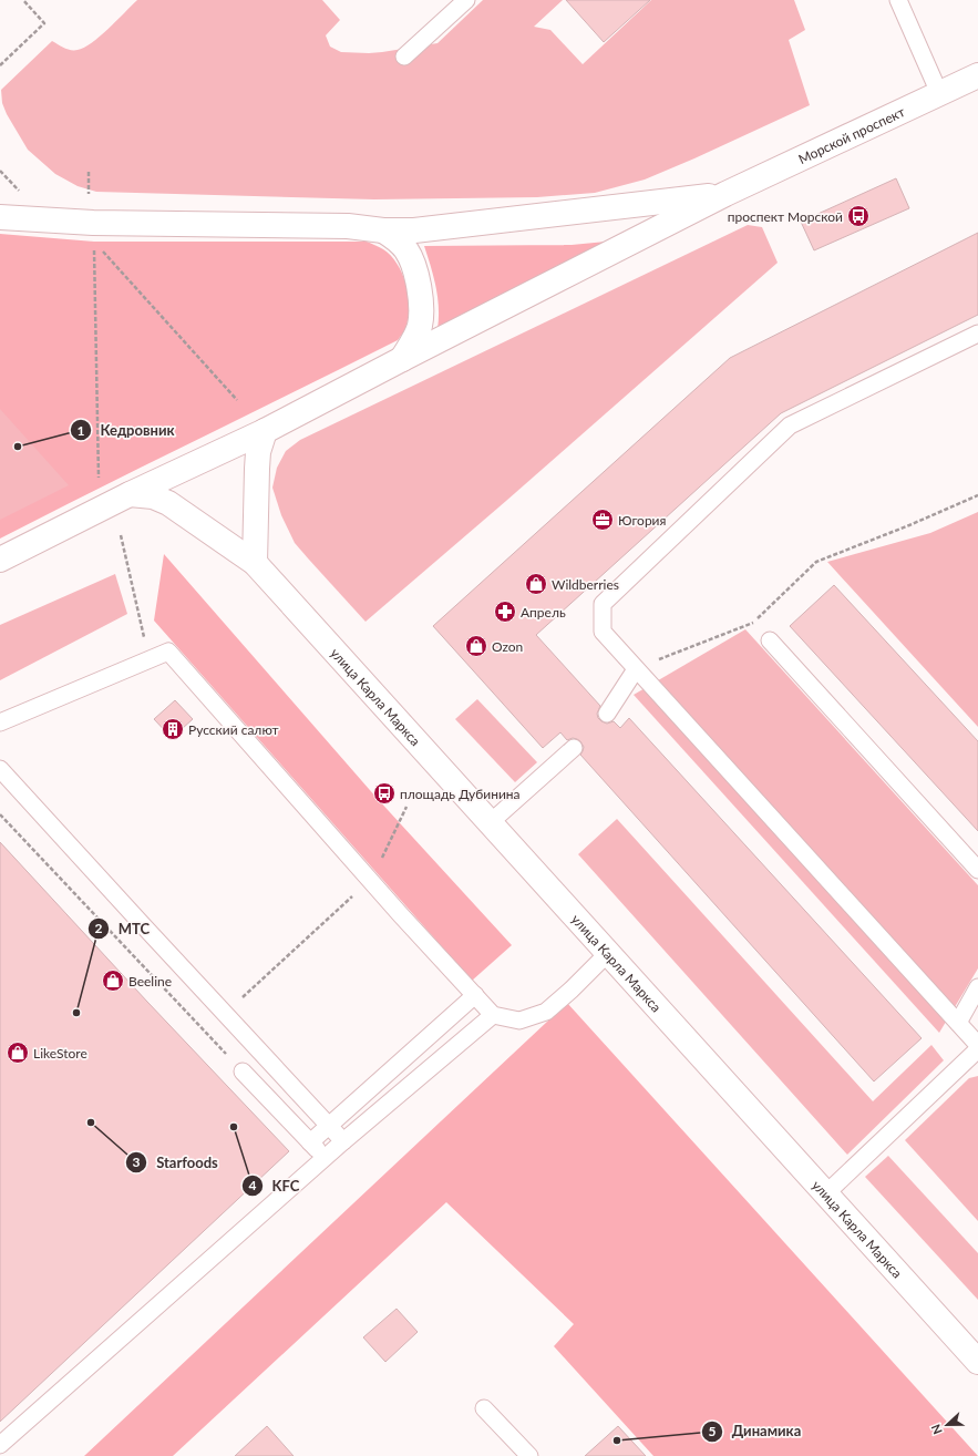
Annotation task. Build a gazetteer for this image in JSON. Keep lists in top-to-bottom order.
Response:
{
  "streets": {
    "main road": ["Морской проспект", "улица Карла Маркса"]
  },
  "crossings": [
    ["Морской проспект", "улица Карла Маркса"]
  ],
  "places": {
    "bus stop": ["проспект Морской", "площадь Дубинина"],
    "other": [
      "Кедровник",
      "МТС",
      "Starfoods",
      "KFC",
      "Динамика"
    ],
    "office": ["Югория"],
    "shop": [
      "Wildberries",
      "Ozon",
      "Beeline",
      "LikeStore"
    ],
    "pharmacy": ["Апрель"],
    "building": ["Русский салют"]
  },
  "north": "left"
}
